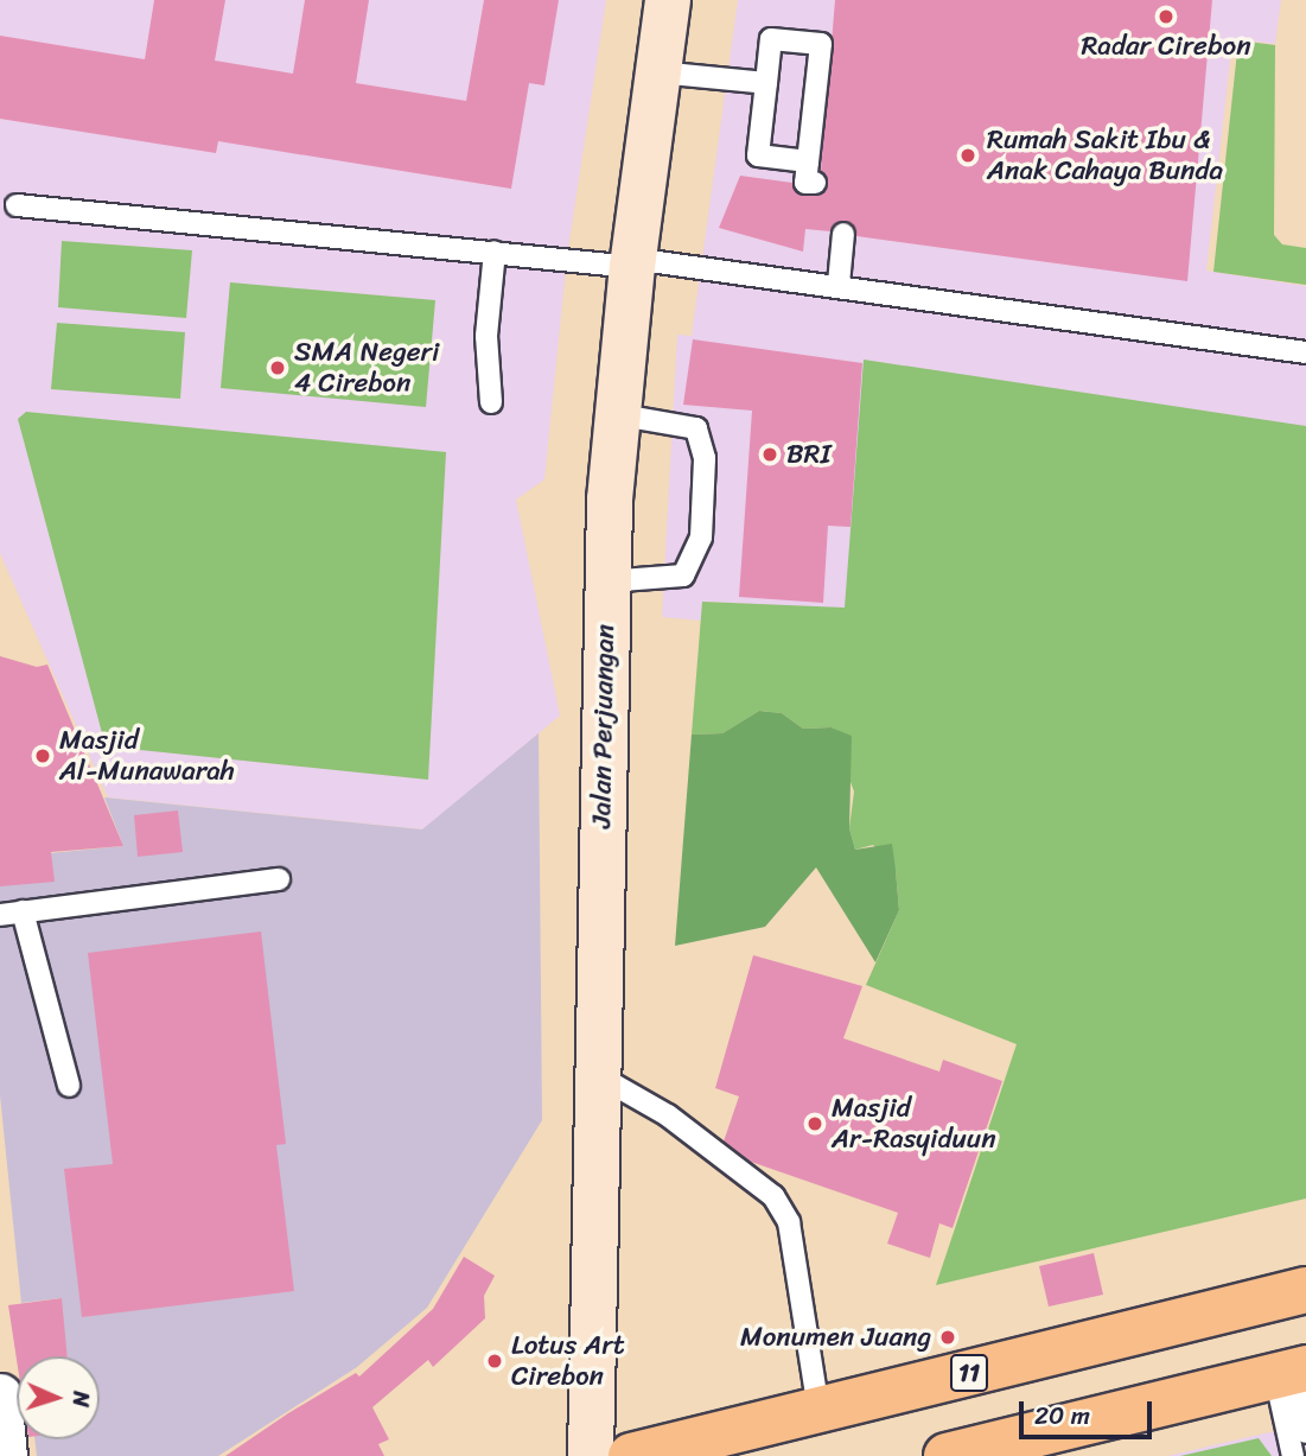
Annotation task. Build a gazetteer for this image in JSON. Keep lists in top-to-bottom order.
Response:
{
  "streets": {
    "highway": ["11"],
    "street": ["Jalan Perjuangan"]
  },
  "places": [
    "Radar Cirebon",
    "Rumah Sakit Ibu & Anak Cahaya Bunda",
    "SMA Negeri 4 Cirebon",
    "BRI",
    "Masjid Al-Munawarah",
    "Masjid Ar-Rasyiduun",
    "Monumen Juang",
    "Lotus Art Cirebon"
  ],
  "scale_bar": "20 m",
  "north": "right"
}
